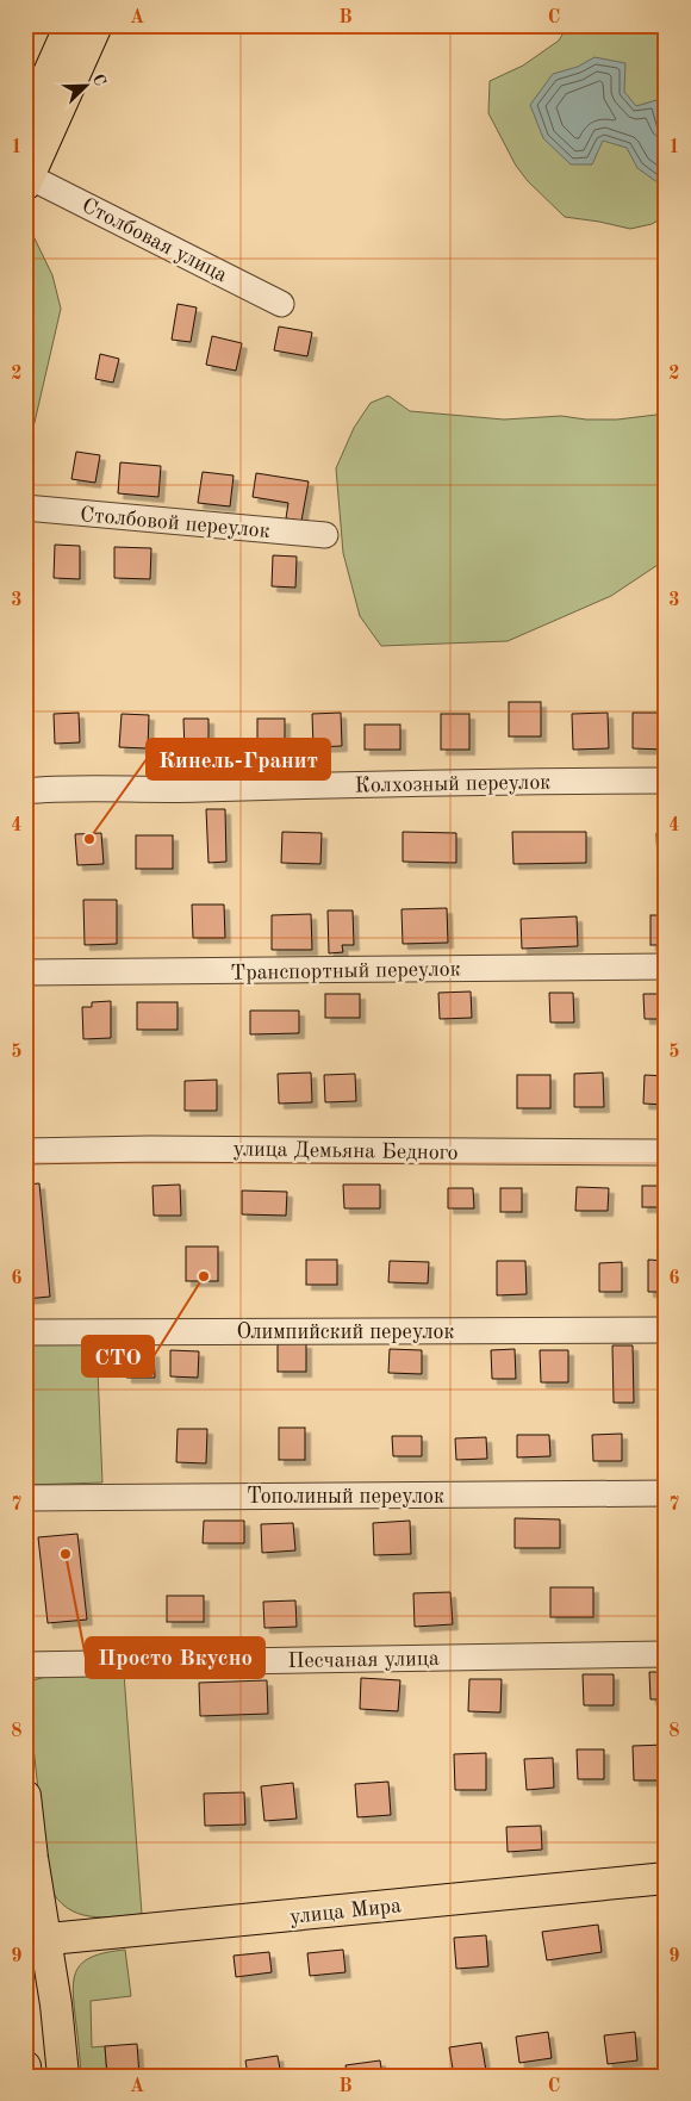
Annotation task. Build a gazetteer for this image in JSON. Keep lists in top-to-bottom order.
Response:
{
  "streets": {
    "main road": ["улица Мира"],
    "street": [
      "Столбовая улица",
      "Столбовой переулок",
      "Колхозный переулок",
      "Транспортный переулок",
      "улица Демьяна Бедного",
      "Олимпийский переулок",
      "Тополиный переулок",
      "Песчаная улица"
    ]
  },
  "places": ["Кинель-Гранит", "СТО", "Просто Вкусно"],
  "north": "top right",
  "grid": {
    "columns": ["A", "B", "C"],
    "rows": [
      "1",
      "2",
      "3",
      "4",
      "5",
      "6",
      "7",
      "8",
      "9"
    ]
  }
}
